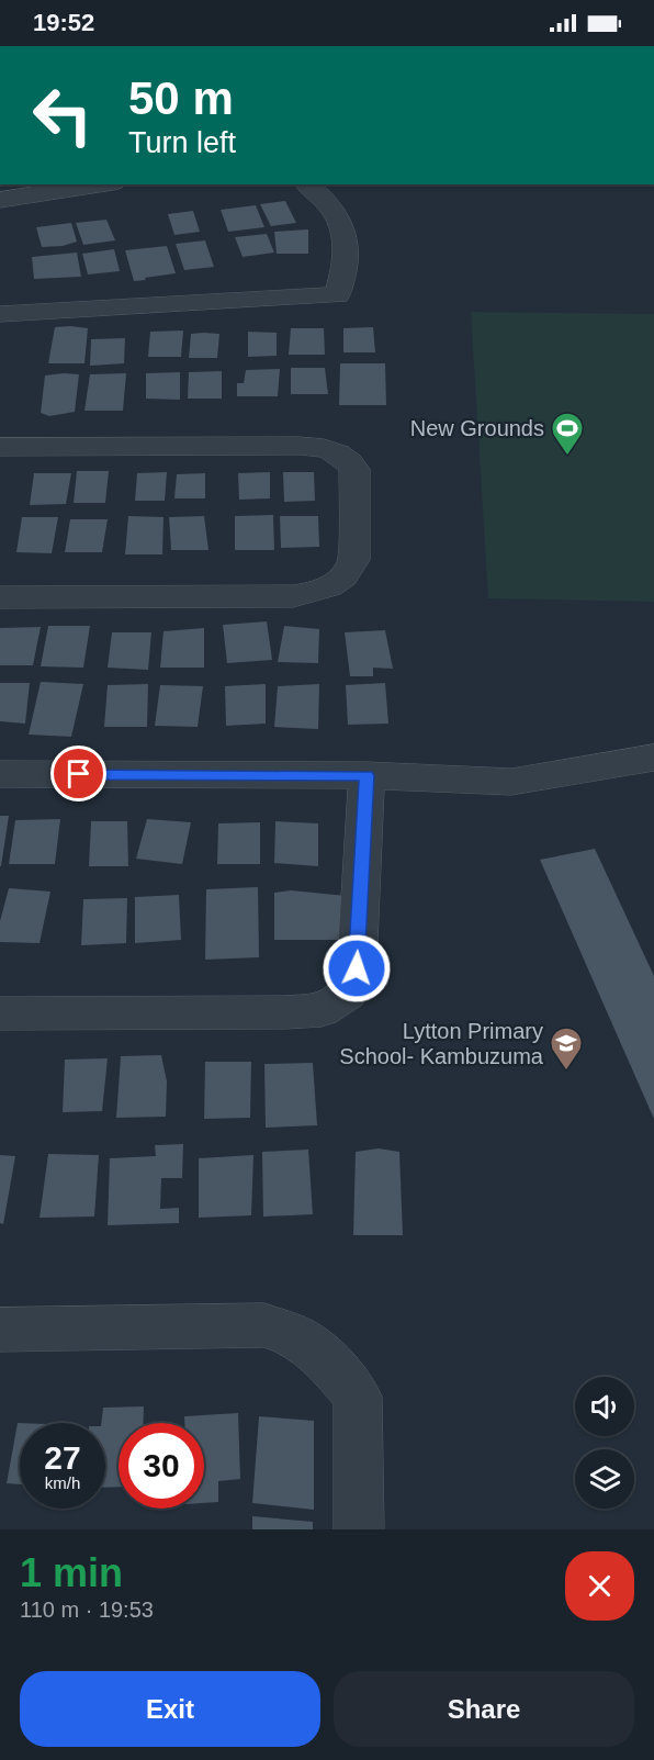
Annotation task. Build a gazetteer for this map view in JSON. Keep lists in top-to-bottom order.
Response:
{
  "places": {
    "sports": ["New Grounds"],
    "school or university": ["Lytton Primary School- Kambuzuma"]
  },
  "page": {
    "status": "19:52",
    "turn": ["50 m", "Turn left"],
    "speed": "27 km/h",
    "limit": "30",
    "heading": ["1 min", "110 m · 19:53"],
    "buttons": ["Exit", "Share"]
  }
}
